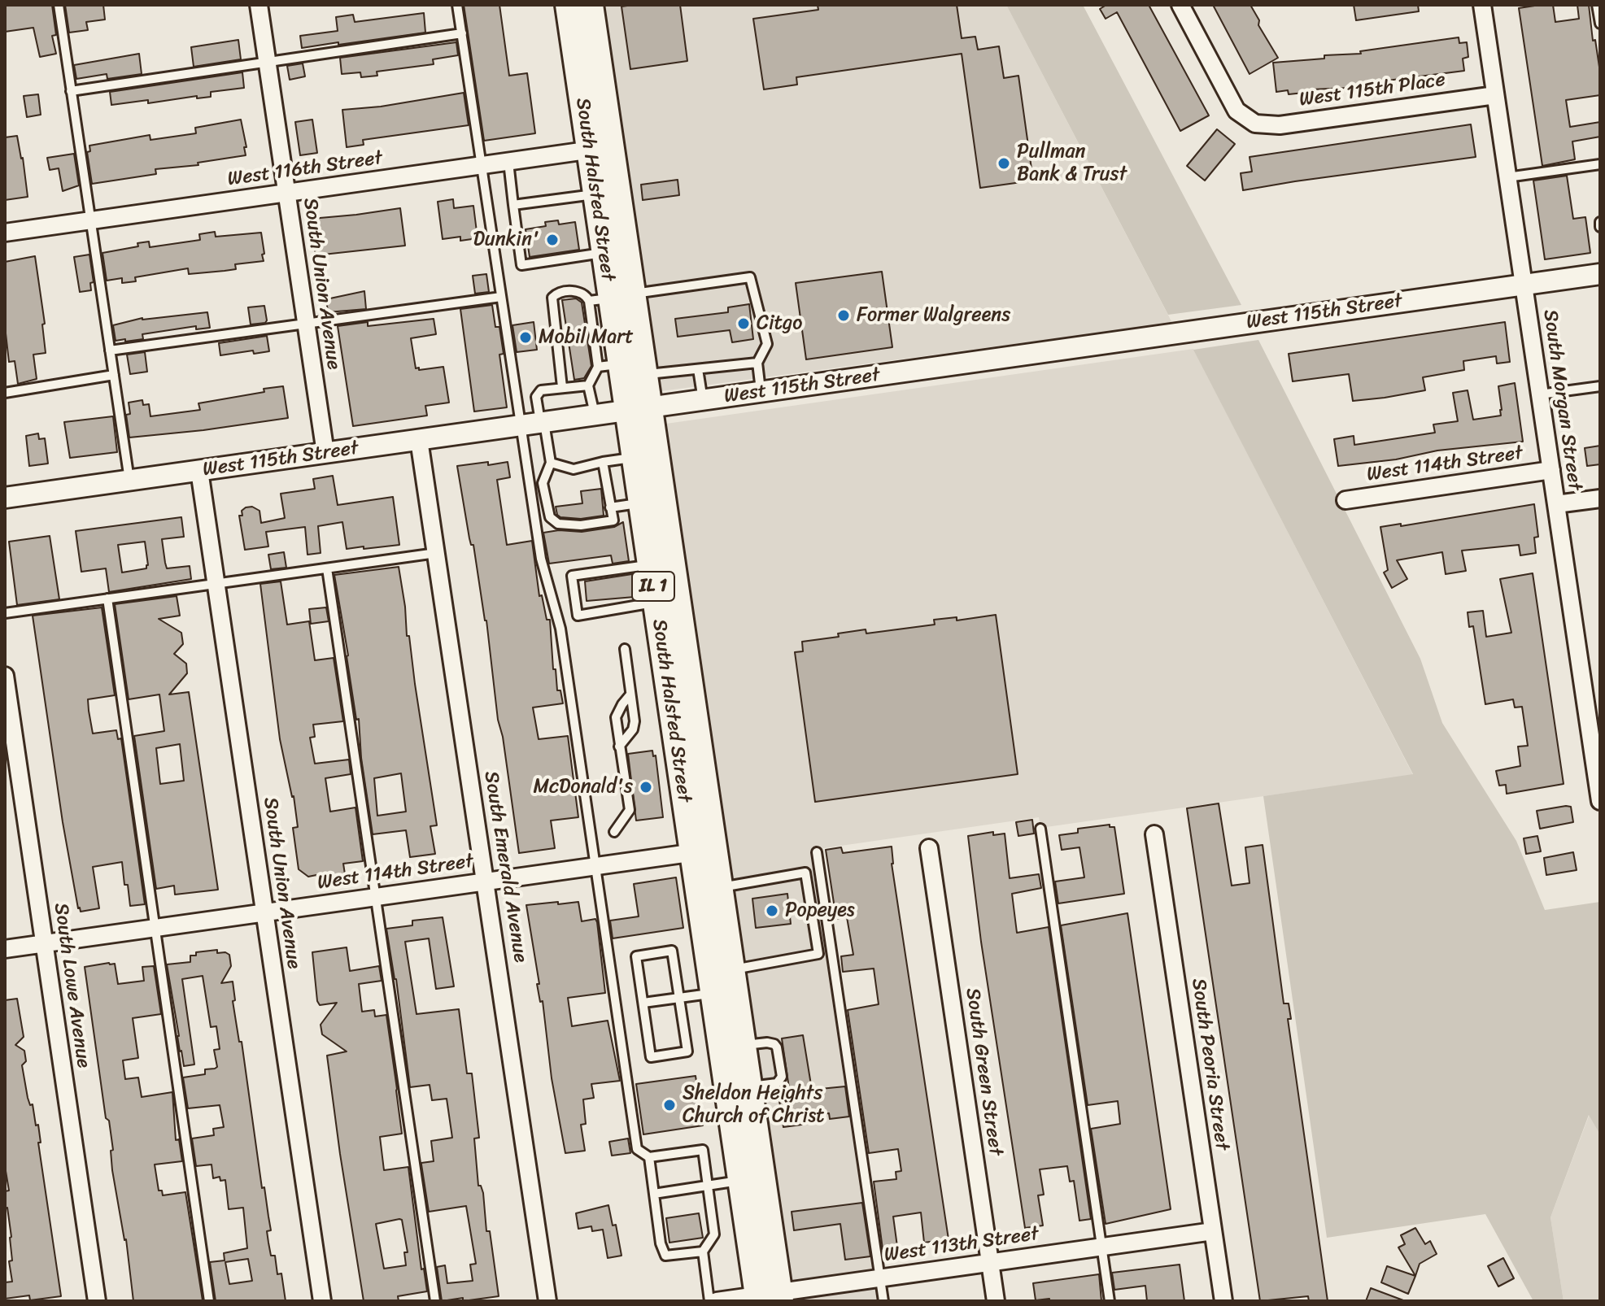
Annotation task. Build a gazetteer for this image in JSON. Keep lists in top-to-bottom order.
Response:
{
  "streets": {
    "main road": ["South Halsted Street", "IL 1"],
    "street": [
      "West 115th Place",
      "West 116th Street",
      "South Union Avenue",
      "West 115th Street",
      "South Morgan Street",
      "West 114th Street",
      "South Emerald Avenue",
      "South Lowe Avenue",
      "South Peoria Street",
      "South Green Street",
      "West 113th Street"
    ]
  },
  "crossings": [
    ["West 115th Place", "South Morgan Street"],
    ["West 116th Street", "South Halsted Street"],
    ["West 116th Street", "South Union Avenue"],
    ["South Halsted Street", "West 115th Street"],
    ["South Halsted Street", "West 114th Street"],
    ["South Halsted Street", "West 113th Street"],
    ["South Union Avenue", "West 115th Street"],
    ["South Union Avenue", "West 114th Street"],
    ["West 115th Street", "South Morgan Street"],
    ["West 115th Street", "South Emerald Avenue"],
    ["South Morgan Street", "West 114th Street"],
    ["West 114th Street", "South Emerald Avenue"],
    ["West 114th Street", "South Lowe Avenue"],
    ["South Peoria Street", "West 113th Street"],
    ["South Green Street", "West 113th Street"]
  ],
  "places": [
    "Pullman Bank & Trust",
    "Dunkin'",
    "Former Walgreens",
    "Citgo",
    "Mobil Mart",
    "McDonald's",
    "Popeyes",
    "Sheldon Heights Church of Christ"
  ]
}
